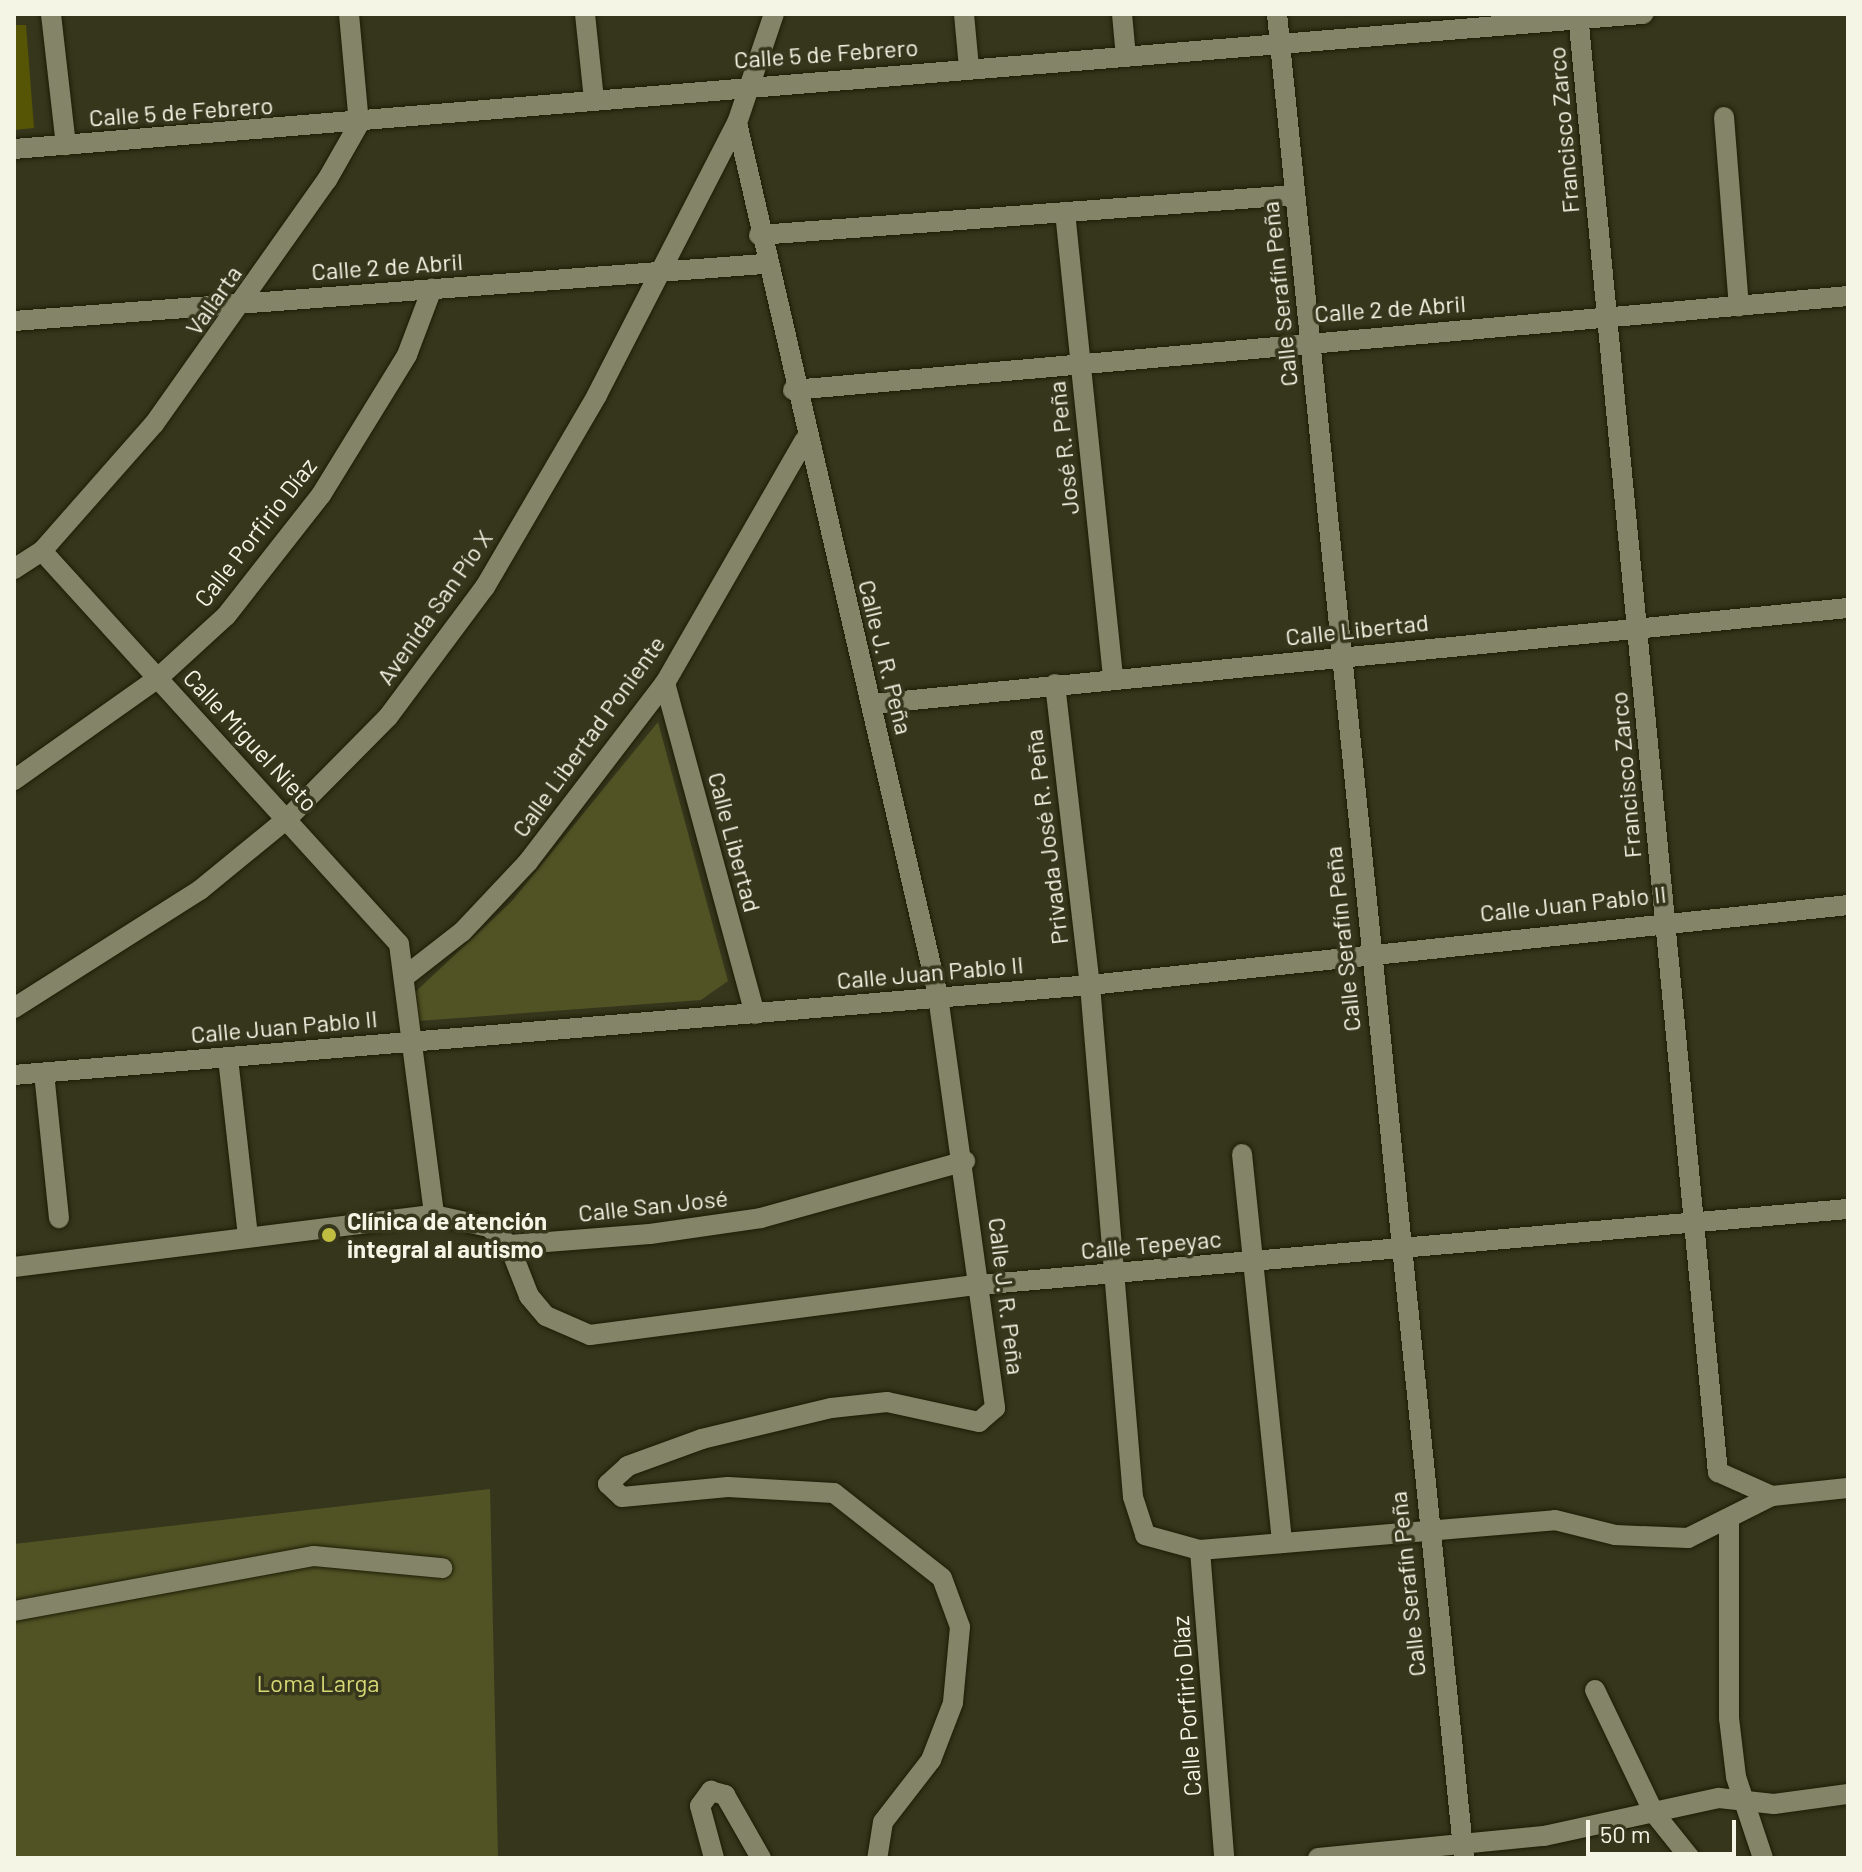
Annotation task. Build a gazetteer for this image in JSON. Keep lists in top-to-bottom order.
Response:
{
  "streets": {
    "street": [
      "Calle 5 de Febrero",
      "Francisco Zarco",
      "Calle 2 de Abril",
      "Calle Serafín Peña",
      "Vallarta",
      "José R. Peña",
      "Calle Porfirio Díaz",
      "Avenida San Pío X",
      "Calle Libertad",
      "Calle J. R. Peña",
      "Calle Libertad Poniente",
      "Calle Miguel Nieto",
      "Privada José R. Peña",
      "Calle Juan Pablo II",
      "Calle San José",
      "Calle Tepeyac"
    ]
  },
  "crossings": [
    ["Calle 5 de Febrero", "Francisco Zarco"],
    ["Calle 5 de Febrero", "Calle Serafín Peña"],
    ["Calle 5 de Febrero", "Vallarta"],
    ["Calle 5 de Febrero", "Avenida San Pío X"],
    ["Francisco Zarco", "Calle 2 de Abril"],
    ["Francisco Zarco", "Calle Libertad"],
    ["Francisco Zarco", "Calle Juan Pablo II"],
    ["Francisco Zarco", "Calle Tepeyac"],
    ["Calle 2 de Abril", "Calle Serafín Peña"],
    ["Calle 2 de Abril", "Vallarta"],
    ["Calle 2 de Abril", "José R. Peña"],
    ["Calle 2 de Abril", "Calle Porfirio Díaz"],
    ["Calle 2 de Abril", "Avenida San Pío X"],
    ["Calle 2 de Abril", "Calle J. R. Peña"],
    ["Calle Serafín Peña", "Calle Libertad"],
    ["Calle Serafín Peña", "Calle Juan Pablo II"],
    ["Calle Serafín Peña", "Calle Tepeyac"],
    ["Vallarta", "Calle Miguel Nieto"],
    ["José R. Peña", "Calle Libertad"],
    ["Calle Porfirio Díaz", "Calle Miguel Nieto"],
    ["Calle Porfirio Díaz", "Privada José R. Peña"],
    ["Avenida San Pío X", "Calle J. R. Peña"],
    ["Avenida San Pío X", "Calle Miguel Nieto"],
    ["Calle Libertad", "Calle J. R. Peña"],
    ["Calle Libertad", "Calle Libertad Poniente"],
    ["Calle Libertad", "Privada José R. Peña"],
    ["Calle Libertad", "Calle Juan Pablo II"],
    ["Calle J. R. Peña", "Calle Libertad Poniente"],
    ["Calle J. R. Peña", "Calle Juan Pablo II"],
    ["Calle J. R. Peña", "Calle San José"],
    ["Calle J. R. Peña", "Calle Tepeyac"],
    ["Calle Libertad Poniente", "Calle Miguel Nieto"],
    ["Privada José R. Peña", "Calle Juan Pablo II"],
    ["Privada José R. Peña", "Calle Tepeyac"],
    ["Calle San José", "Calle Tepeyac"]
  ],
  "parks": ["Loma Larga"],
  "places": ["Clínica de atención integral al autismo"],
  "scale_bar": "50 m"
}
